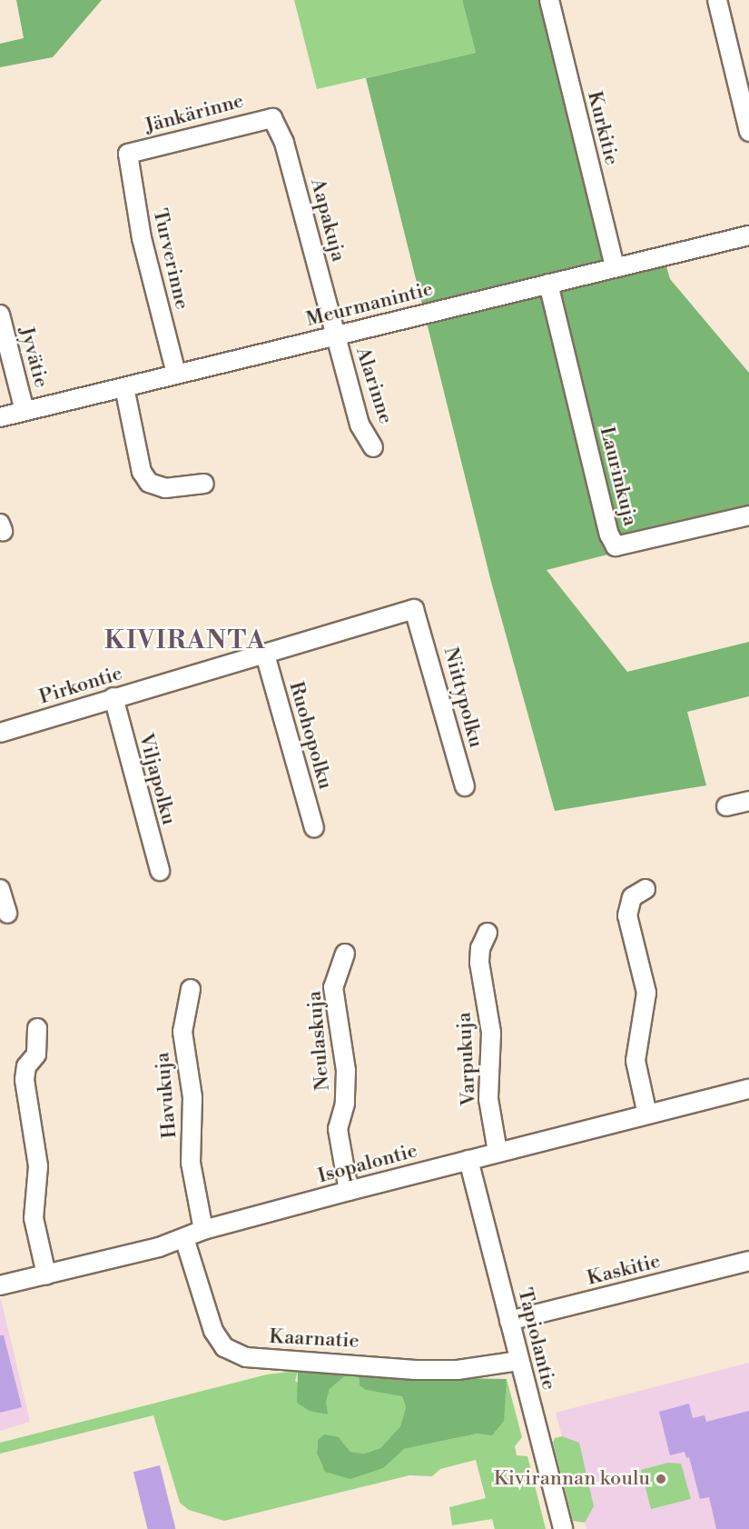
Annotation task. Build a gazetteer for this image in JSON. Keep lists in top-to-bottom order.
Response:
{
  "streets": {
    "street": [
      "Jänkärinne",
      "Kurkitie",
      "Aapakuja",
      "Turverinne",
      "Meurmanintie",
      "Jyvätie",
      "Alarinne",
      "Laurinkuja",
      "Pirkontie",
      "Niittypolku",
      "Ruohopolku",
      "Viljapolku",
      "Neulaskuja",
      "Varpukuja",
      "Havukuja",
      "Isopalontie",
      "Kaskitie",
      "Kaarnatie",
      "Tapiolantie"
    ]
  },
  "crossings": [
    ["Jänkärinne", "Aapakuja"],
    ["Jänkärinne", "Turverinne"],
    ["Kurkitie", "Meurmanintie"],
    ["Aapakuja", "Meurmanintie"],
    ["Aapakuja", "Alarinne"],
    ["Turverinne", "Meurmanintie"],
    ["Meurmanintie", "Jyvätie"],
    ["Meurmanintie", "Alarinne"],
    ["Meurmanintie", "Laurinkuja"],
    ["Pirkontie", "Niittypolku"],
    ["Pirkontie", "Ruohopolku"],
    ["Pirkontie", "Viljapolku"],
    ["Neulaskuja", "Isopalontie"],
    ["Varpukuja", "Isopalontie"],
    ["Havukuja", "Isopalontie"],
    ["Isopalontie", "Kaarnatie"],
    ["Isopalontie", "Tapiolantie"],
    ["Kaskitie", "Tapiolantie"],
    ["Kaarnatie", "Tapiolantie"]
  ],
  "districts": ["KIVIRANTA"],
  "places": ["Kivirannan koulu"]
}
